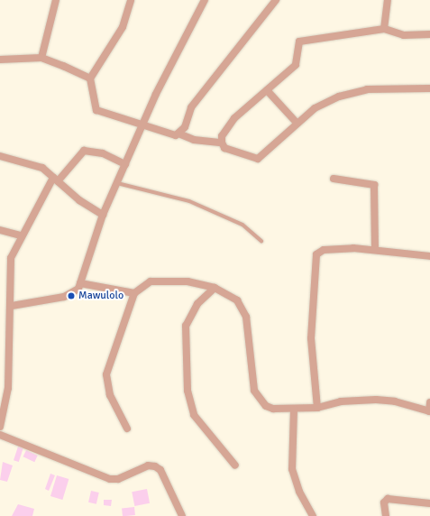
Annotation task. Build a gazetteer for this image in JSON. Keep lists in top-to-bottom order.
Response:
{
  "places": ["Mawulolo"]
}
